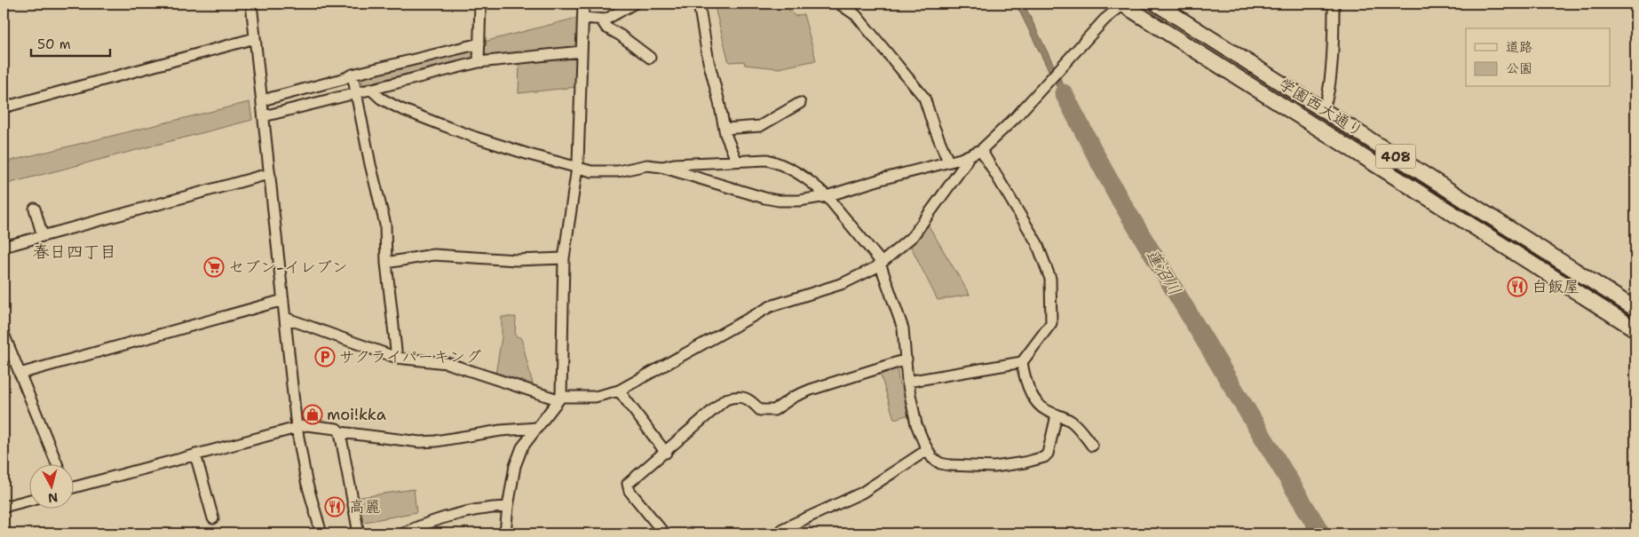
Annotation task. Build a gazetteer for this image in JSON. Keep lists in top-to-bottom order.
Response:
{
  "streets": {
    "highway": ["学園西大通り", "408"]
  },
  "districts": ["春日四丁目"],
  "water": ["蓮沼川"],
  "places": {
    "supermarket": ["セブン-イレブン"],
    "restaurant": ["白飯屋", "高麗"],
    "parking": ["サクライパーキング"],
    "shop": ["moi!kka"]
  },
  "legend": ["道路", "公園"],
  "scale_bar": "50 m",
  "north": "bottom"
}
